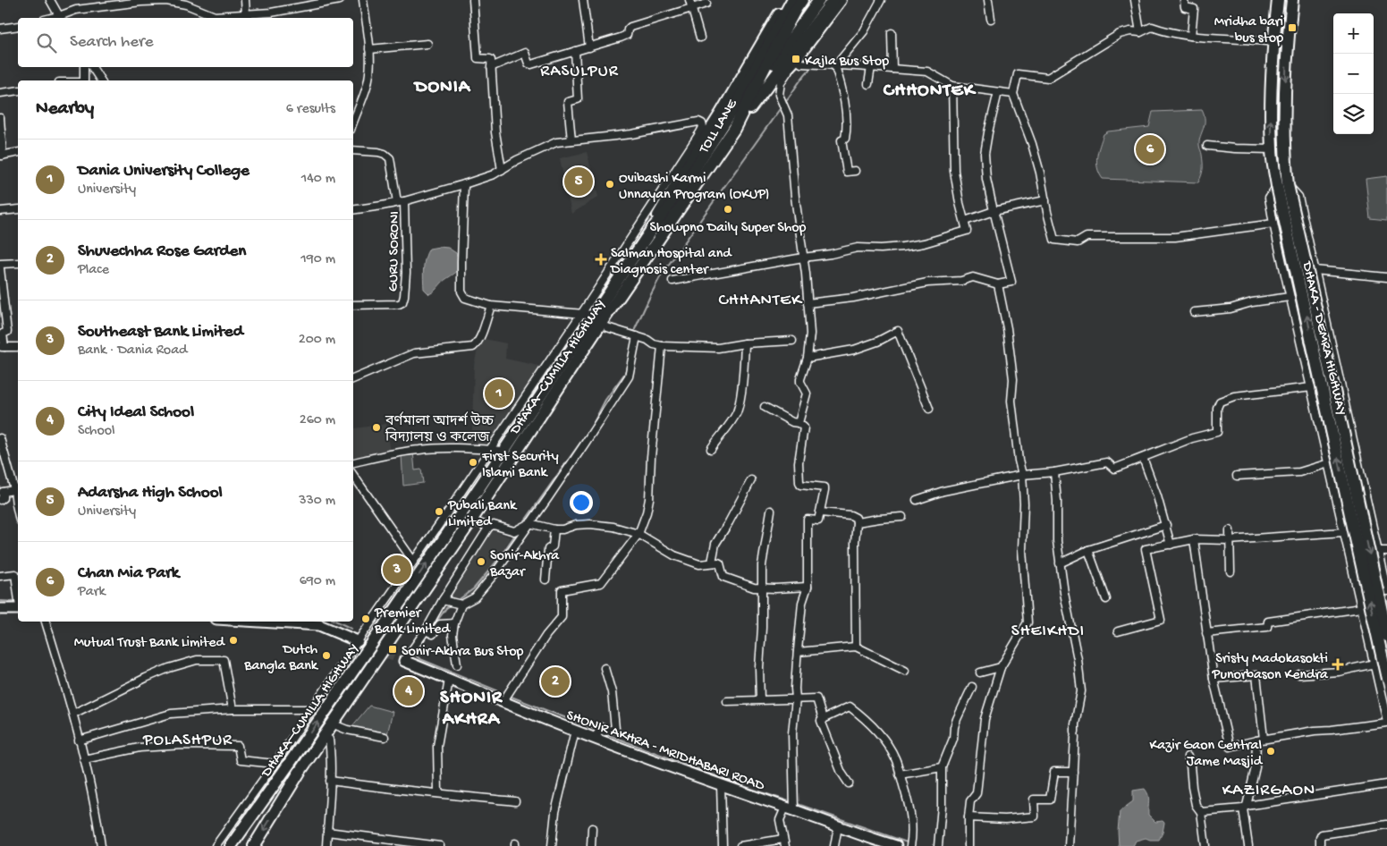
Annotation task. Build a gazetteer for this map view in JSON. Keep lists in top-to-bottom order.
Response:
{
  "streets": {
    "main road": [
      "TOLL LANE",
      "DHAKA - DEMRA HIGHWAY",
      "DHAKA–CUMILLA HIGHWAY",
      "SHONIR AKHRA - MRIDHABARI ROAD"
    ],
    "street": ["GURU SORONI"]
  },
  "crossings": [
    ["TOLL LANE", "DHAKA–CUMILLA HIGHWAY"]
  ],
  "districts": [
    "RASULPUR",
    "DONIA",
    "CHHONTEK",
    "CHHANTEK",
    "SHEIKHDI",
    "SHONIR AKHRA",
    "POLASHPUR",
    "KAZIRGAON"
  ],
  "places": {
    "transit": ["Mridha bari bus stop", "Kajla Bus Stop", "Sonir-Akhra Bus Stop"],
    "other": [
      "Ovibashi Karmi Unnayan Program (OKUP)",
      "Showpno Daily Super Shop",
      "বর্ণমালা আদর্শ উচ্চ বিদ্যালয় ও কলেজ",
      "First Security Islami Bank",
      "Pubali Bank Limited",
      "Sonir-Akhra Bazar",
      "Premier Bank Limited",
      "Mutual Trust Bank Limited",
      "Dutch Bangla Bank",
      "Kazir Gaon Central Jame Masjid"
    ],
    "health": ["Salman Hospital and Diagnosis center", "Sristy Madokasokti Punorbason Kendra"]
  },
  "page": {
    "map_buttons": ["+", "−"],
    "search": "Search here",
    "heading": ["Nearby", "6 results"],
    "pins": [
      "6",
      "5",
      "1",
      "3",
      "2",
      "4"
    ],
    "list": [
      {
        "mark": "1",
        "name": "Dania University College",
        "note": "University",
        "value": "140 m"
      },
      {
        "mark": "2",
        "name": "Shuvechha Rose Garden",
        "note": "Place",
        "value": "190 m"
      },
      {
        "mark": "3",
        "name": "Southeast Bank Limited",
        "note": "Bank · Dania Road",
        "value": "200 m"
      },
      {
        "mark": "4",
        "name": "City Ideal School",
        "note": "School",
        "value": "260 m"
      },
      {
        "mark": "5",
        "name": "Adarsha High School",
        "note": "University",
        "value": "330 m"
      },
      {
        "mark": "6",
        "name": "Chan Mia Park",
        "note": "Park",
        "value": "690 m"
      }
    ]
  }
}
